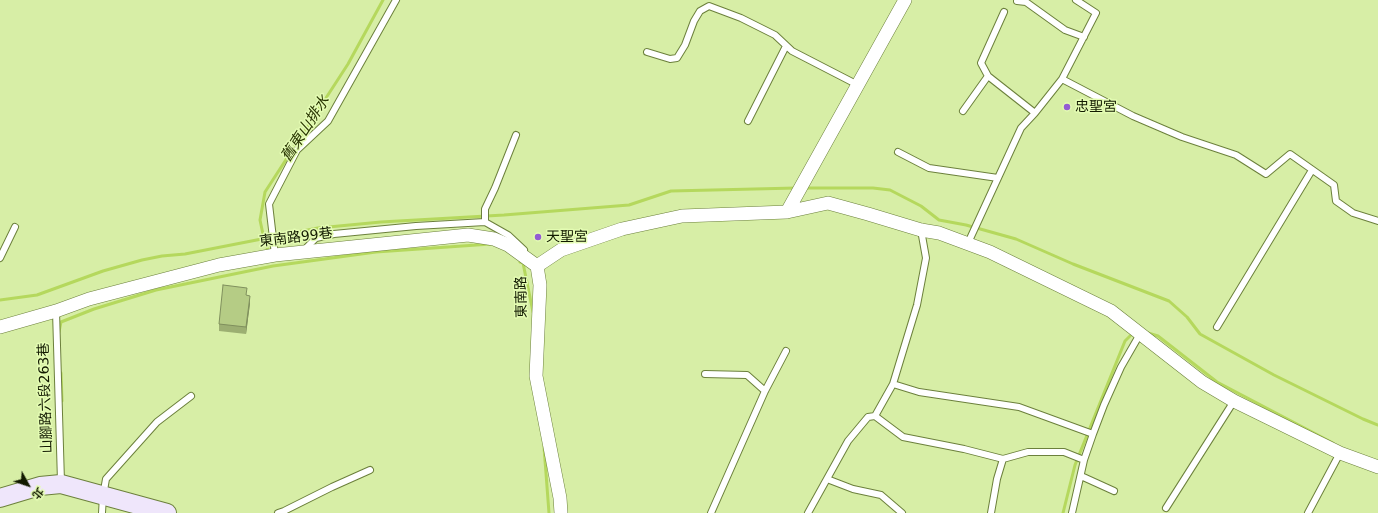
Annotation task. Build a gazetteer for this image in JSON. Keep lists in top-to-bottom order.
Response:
{
  "streets": {
    "street": ["東南路99巷", "東南路"],
    "lane": ["山腳路六段263巷"]
  },
  "crossings": [
    ["東南路99巷", "東南路"],
    ["東南路99巷", "山腳路六段263巷"]
  ],
  "water": ["舊東山排水"],
  "places": ["忠聖宮", "天聖宮"],
  "north": "bottom right"
}
